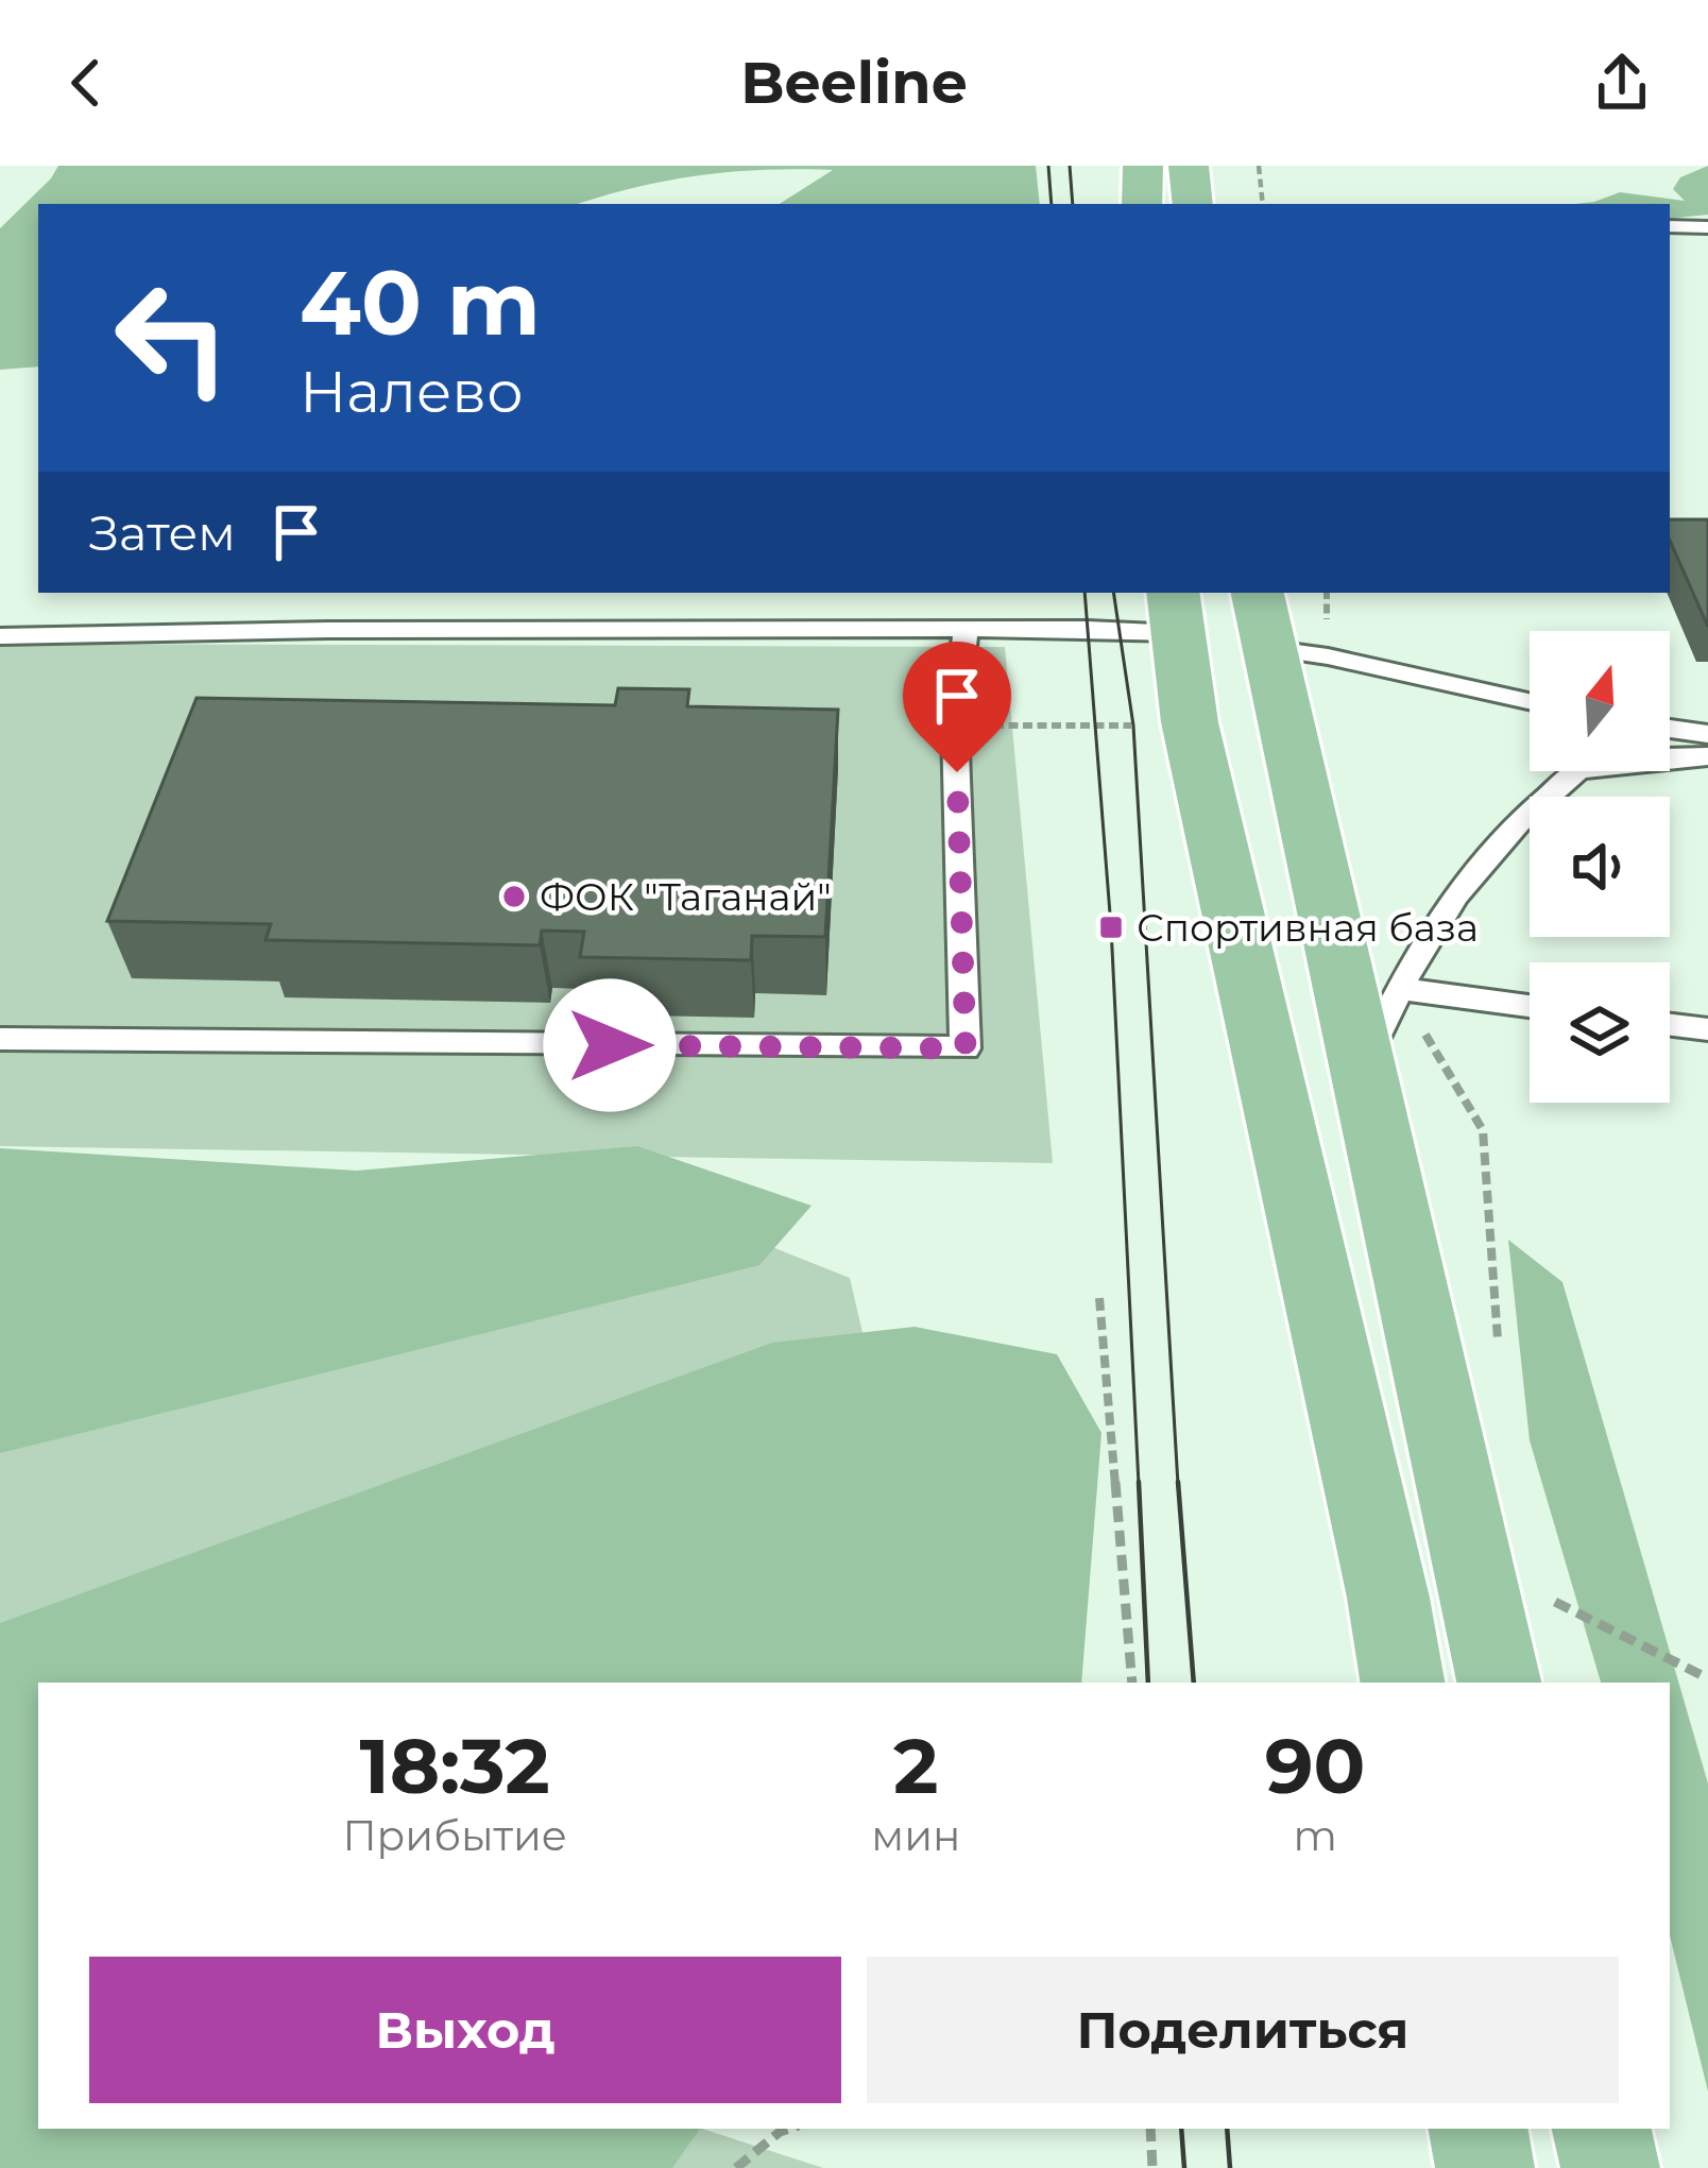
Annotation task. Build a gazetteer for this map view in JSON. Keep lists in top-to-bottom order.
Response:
{
  "places": {
    "other": ["ФОК \"Таганай\""],
    "transit": ["Спортивная база"]
  },
  "north": "top",
  "page": {
    "header": "Beeline",
    "turn": ["40 m", "Налево"],
    "then": "Затем",
    "eta": [
      "18:32",
      "Прибытие",
      "2",
      "мин",
      "90",
      "m"
    ],
    "buttons": ["Выход", "Поделиться"]
  }
}
